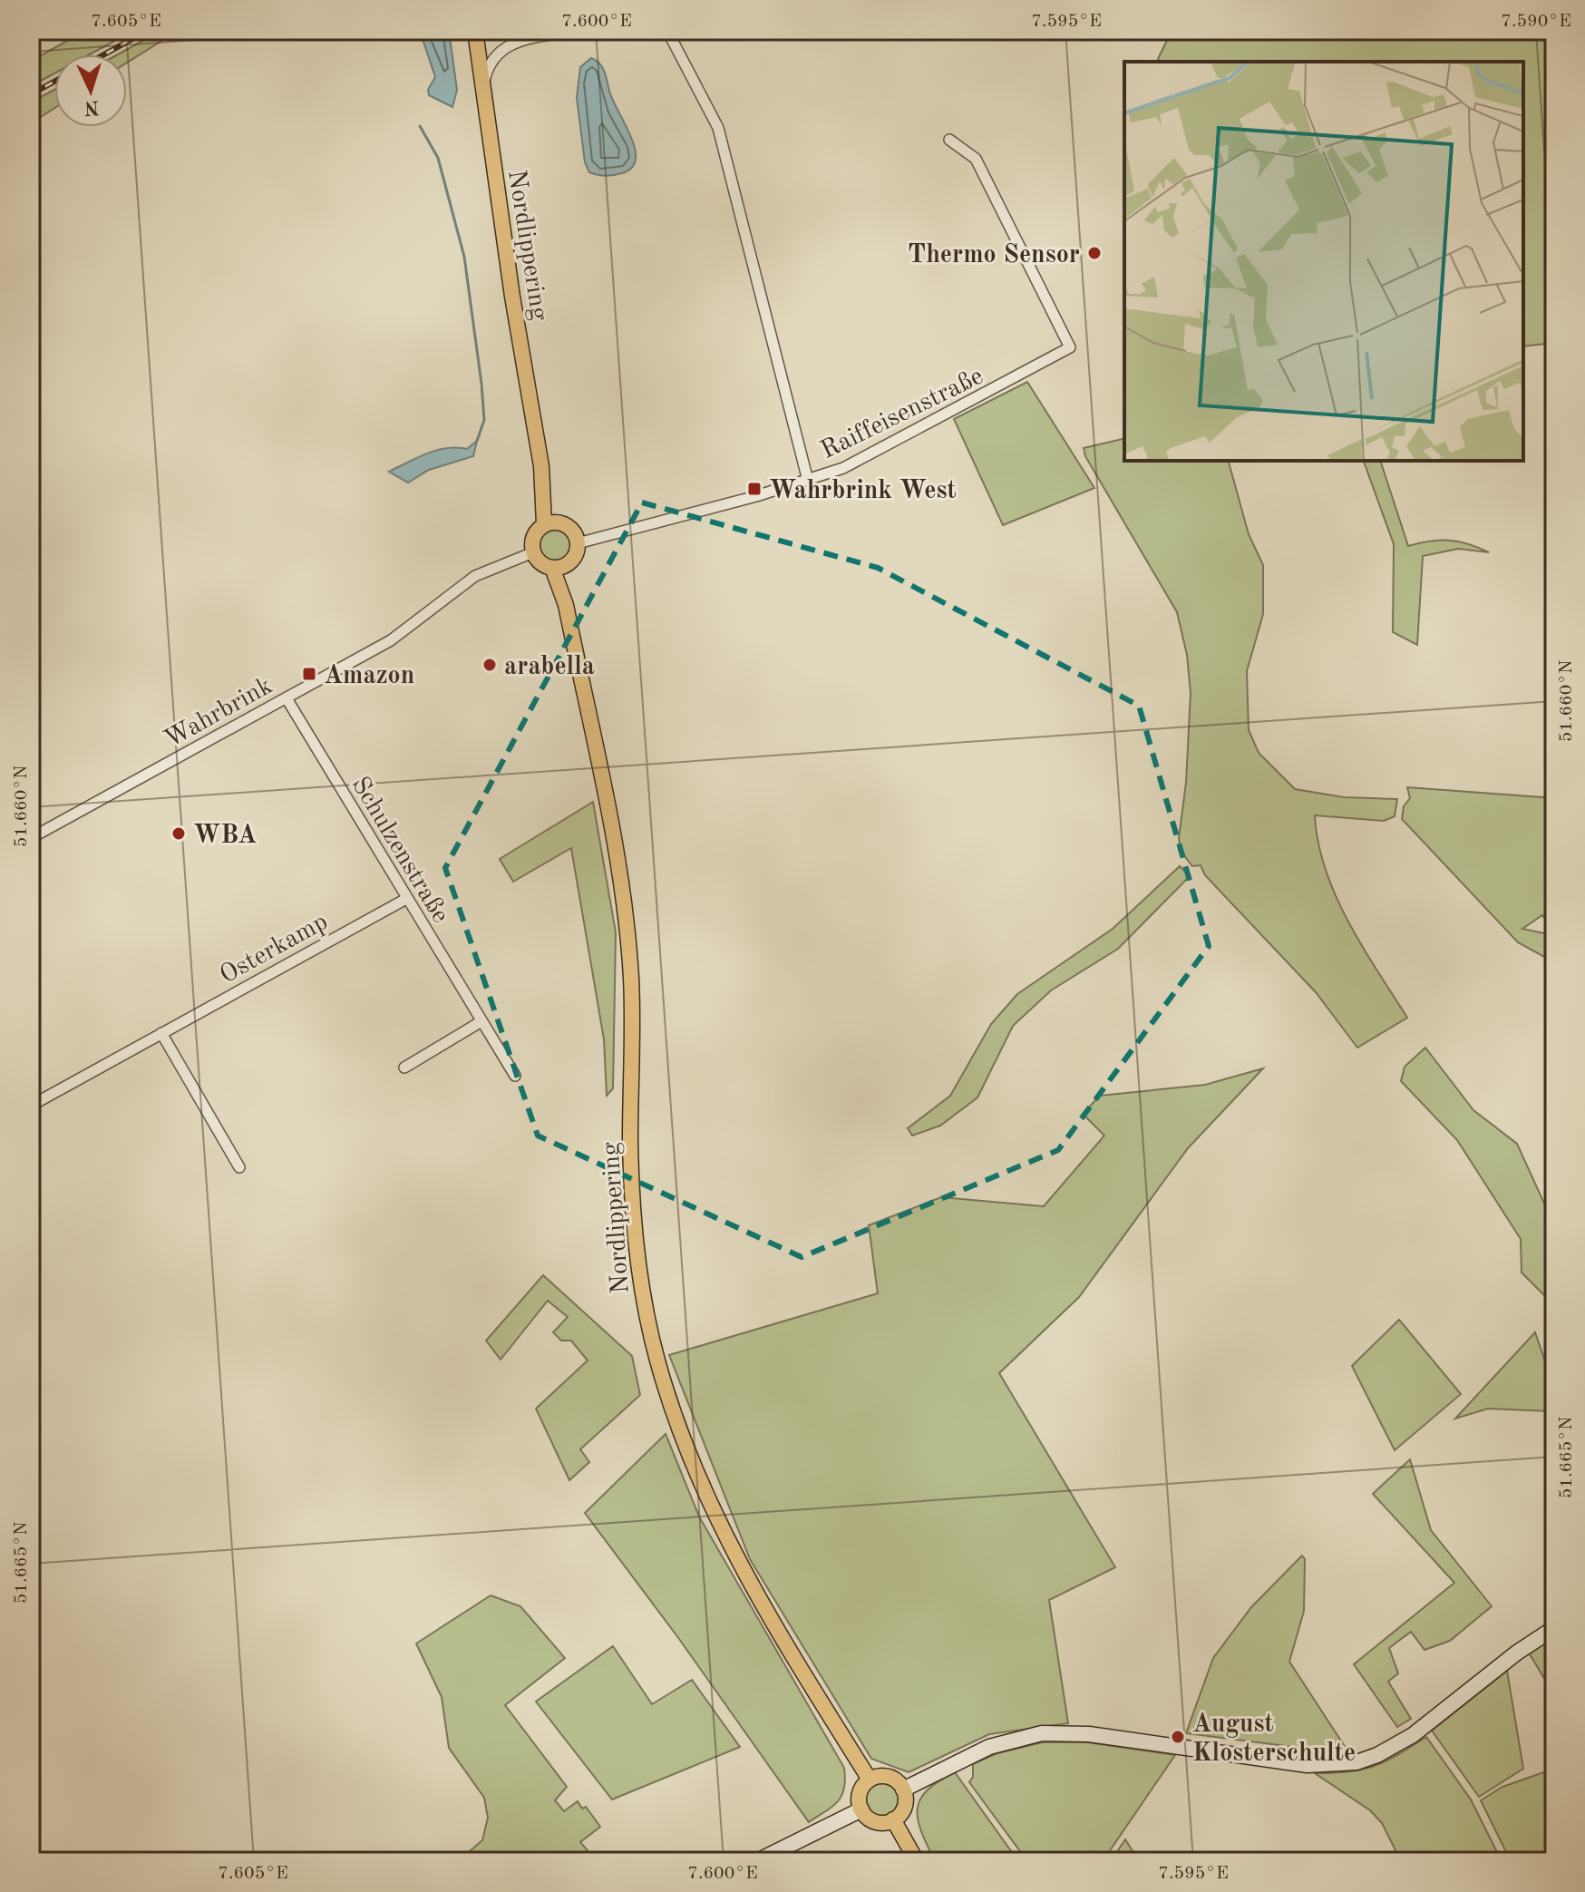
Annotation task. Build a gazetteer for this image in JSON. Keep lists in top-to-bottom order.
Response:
{
  "streets": {
    "main road": ["Nordlippering"],
    "street": [
      "Raiffeisenstraße",
      "Wahrbrink",
      "Schulzenstraße",
      "Osterkamp"
    ]
  },
  "crossings": [
    ["Nordlippering", "Raiffeisenstraße"],
    ["Nordlippering", "Wahrbrink"],
    ["Raiffeisenstraße", "Wahrbrink"],
    ["Wahrbrink", "Schulzenstraße"],
    ["Schulzenstraße", "Osterkamp"]
  ],
  "places": {
    "other": [
      "Thermo Sensor",
      "arabella",
      "WBA",
      "August Klosterschulte"
    ],
    "transit": ["Wahrbrink West", "Amazon"]
  },
  "north": "bottom",
  "coordinates": [
    "7.605°E",
    "7.600°E",
    "7.595°E",
    "7.590°E",
    "51.660°N",
    "51.665°N"
  ]
}
